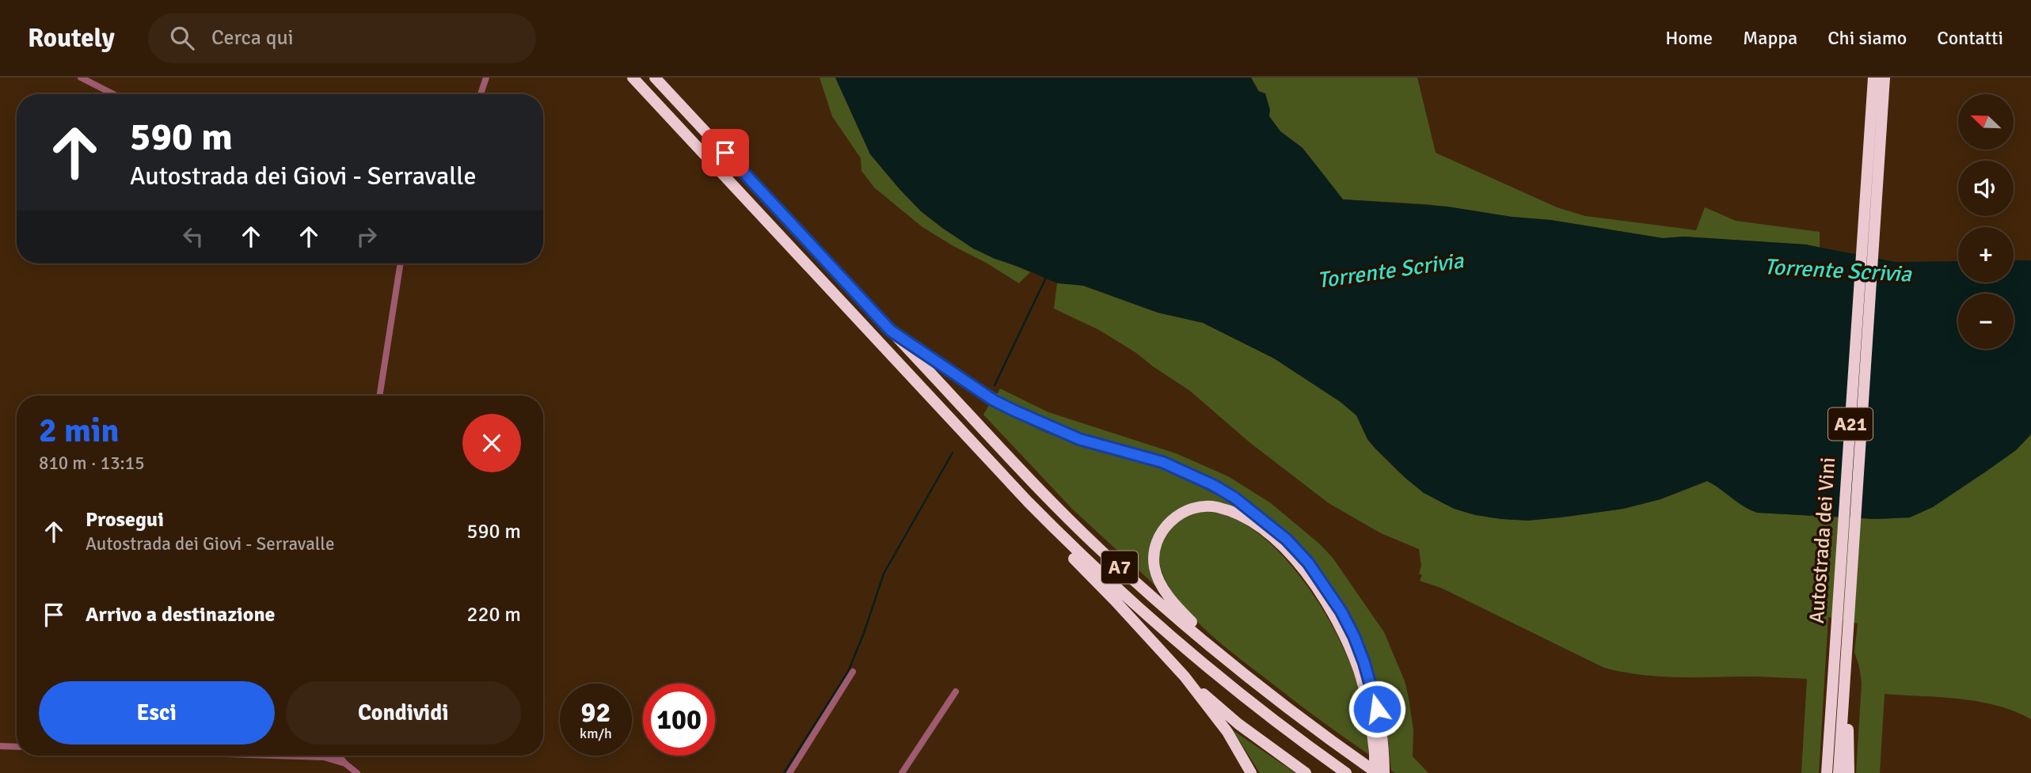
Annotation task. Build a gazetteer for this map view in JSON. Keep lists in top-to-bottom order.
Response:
{
  "streets": {
    "highway": ["A21", "Autostrada dei Vini", "A7"]
  },
  "water": ["Torrente Scrivia"],
  "north": "top left",
  "page": {
    "header": "Routely",
    "search": "Cerca qui",
    "nav": [
      "Home",
      "Mappa",
      "Chi siamo",
      "Contatti"
    ],
    "map_buttons": ["+", "−"],
    "turn": ["590 m", "Autostrada dei Giovi - Serravalle"],
    "heading": ["2 min", "810 m · 13:15"],
    "list": [
      {
        "name": "Prosegui",
        "note": "Autostrada dei Giovi - Serravalle",
        "value": "590 m"
      },
      {
        "name": "Arrivo a destinazione",
        "value": "220 m"
      }
    ],
    "buttons": ["Esci", "Condividi"],
    "speed": "92 km/h",
    "limit": "100"
  }
}
